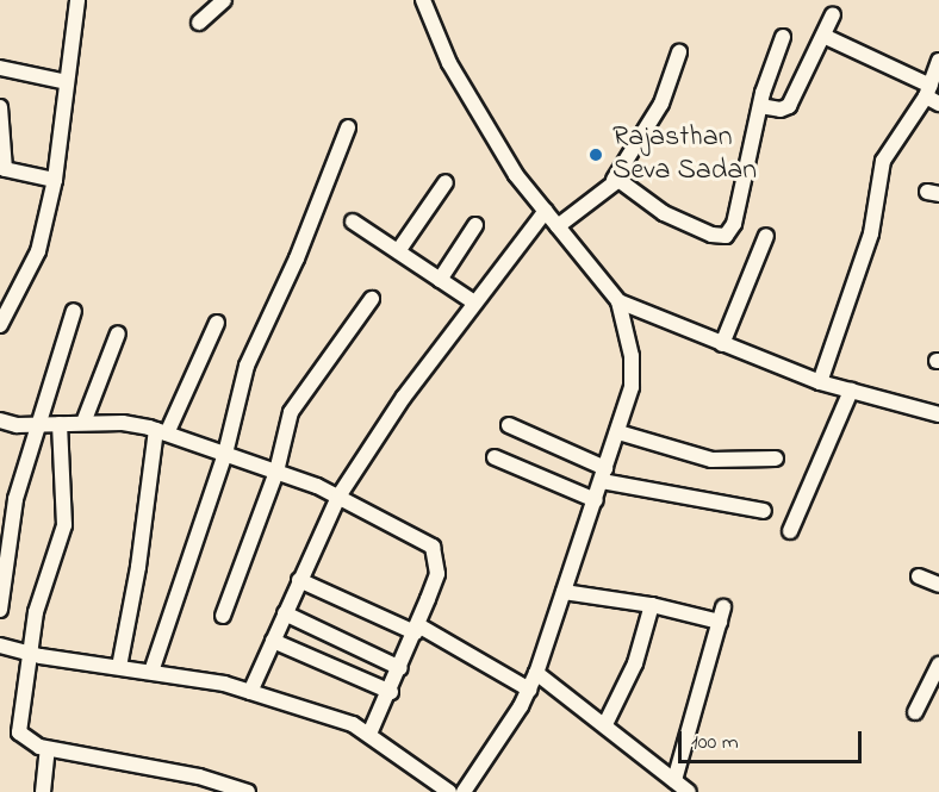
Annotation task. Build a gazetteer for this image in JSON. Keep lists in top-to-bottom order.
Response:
{
  "places": ["Rajasthan Seva Sadan"],
  "scale_bar": "100 m"
}
